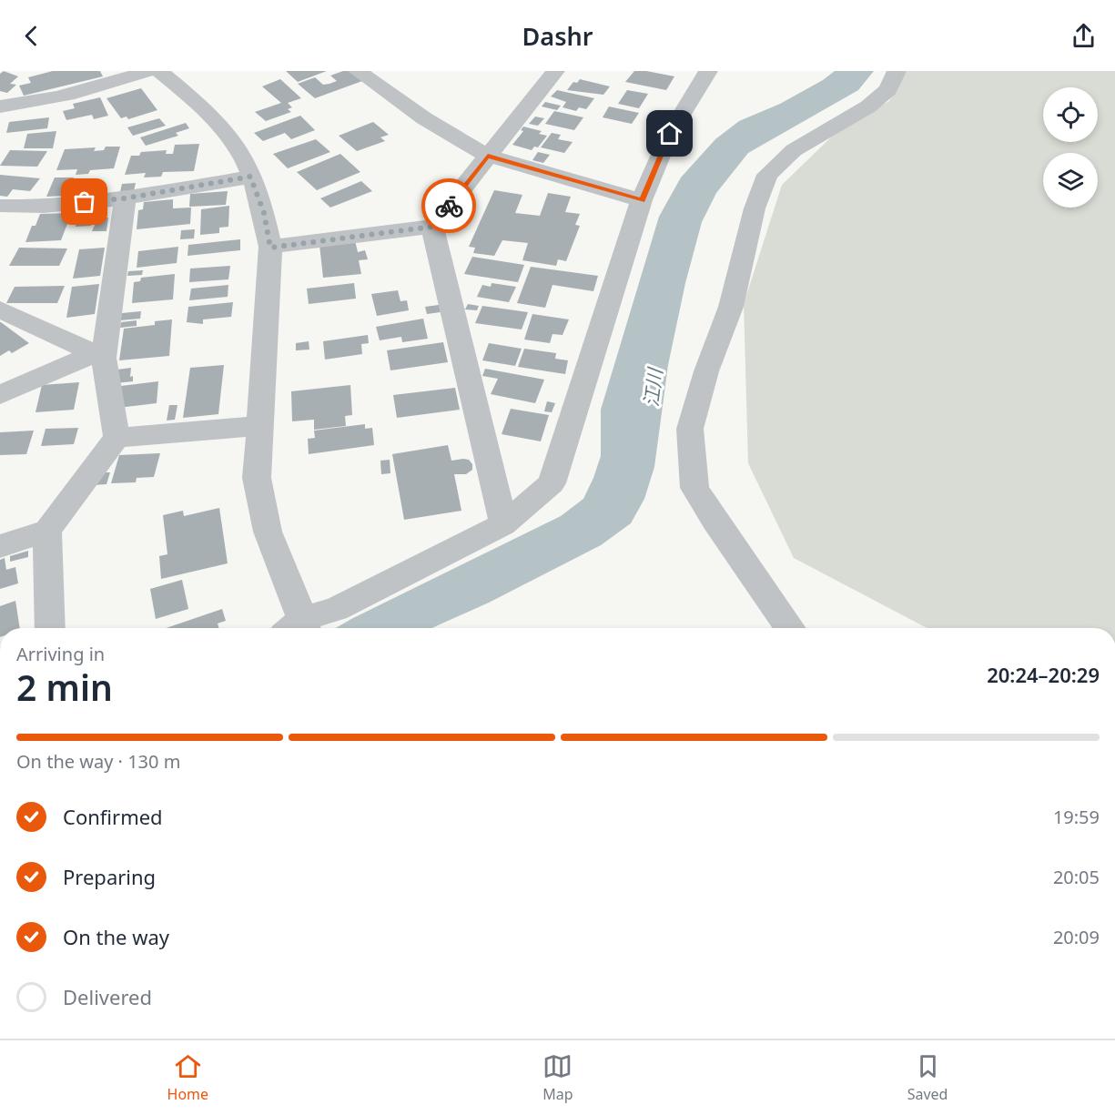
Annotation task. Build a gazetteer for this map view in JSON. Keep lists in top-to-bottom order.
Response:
{
  "water": ["江川"],
  "page": {
    "header": "Dashr",
    "heading": ["2 min", "Arriving in", "20:24–20:29"],
    "bar": "On the way · 130 m",
    "list": [
      ["Confirmed", "19:59"],
      ["Preparing", "20:05"],
      ["On the way", "20:09"],
      "Delivered"
    ],
    "tabs": ["Home", "Map", "Saved"]
  }
}
